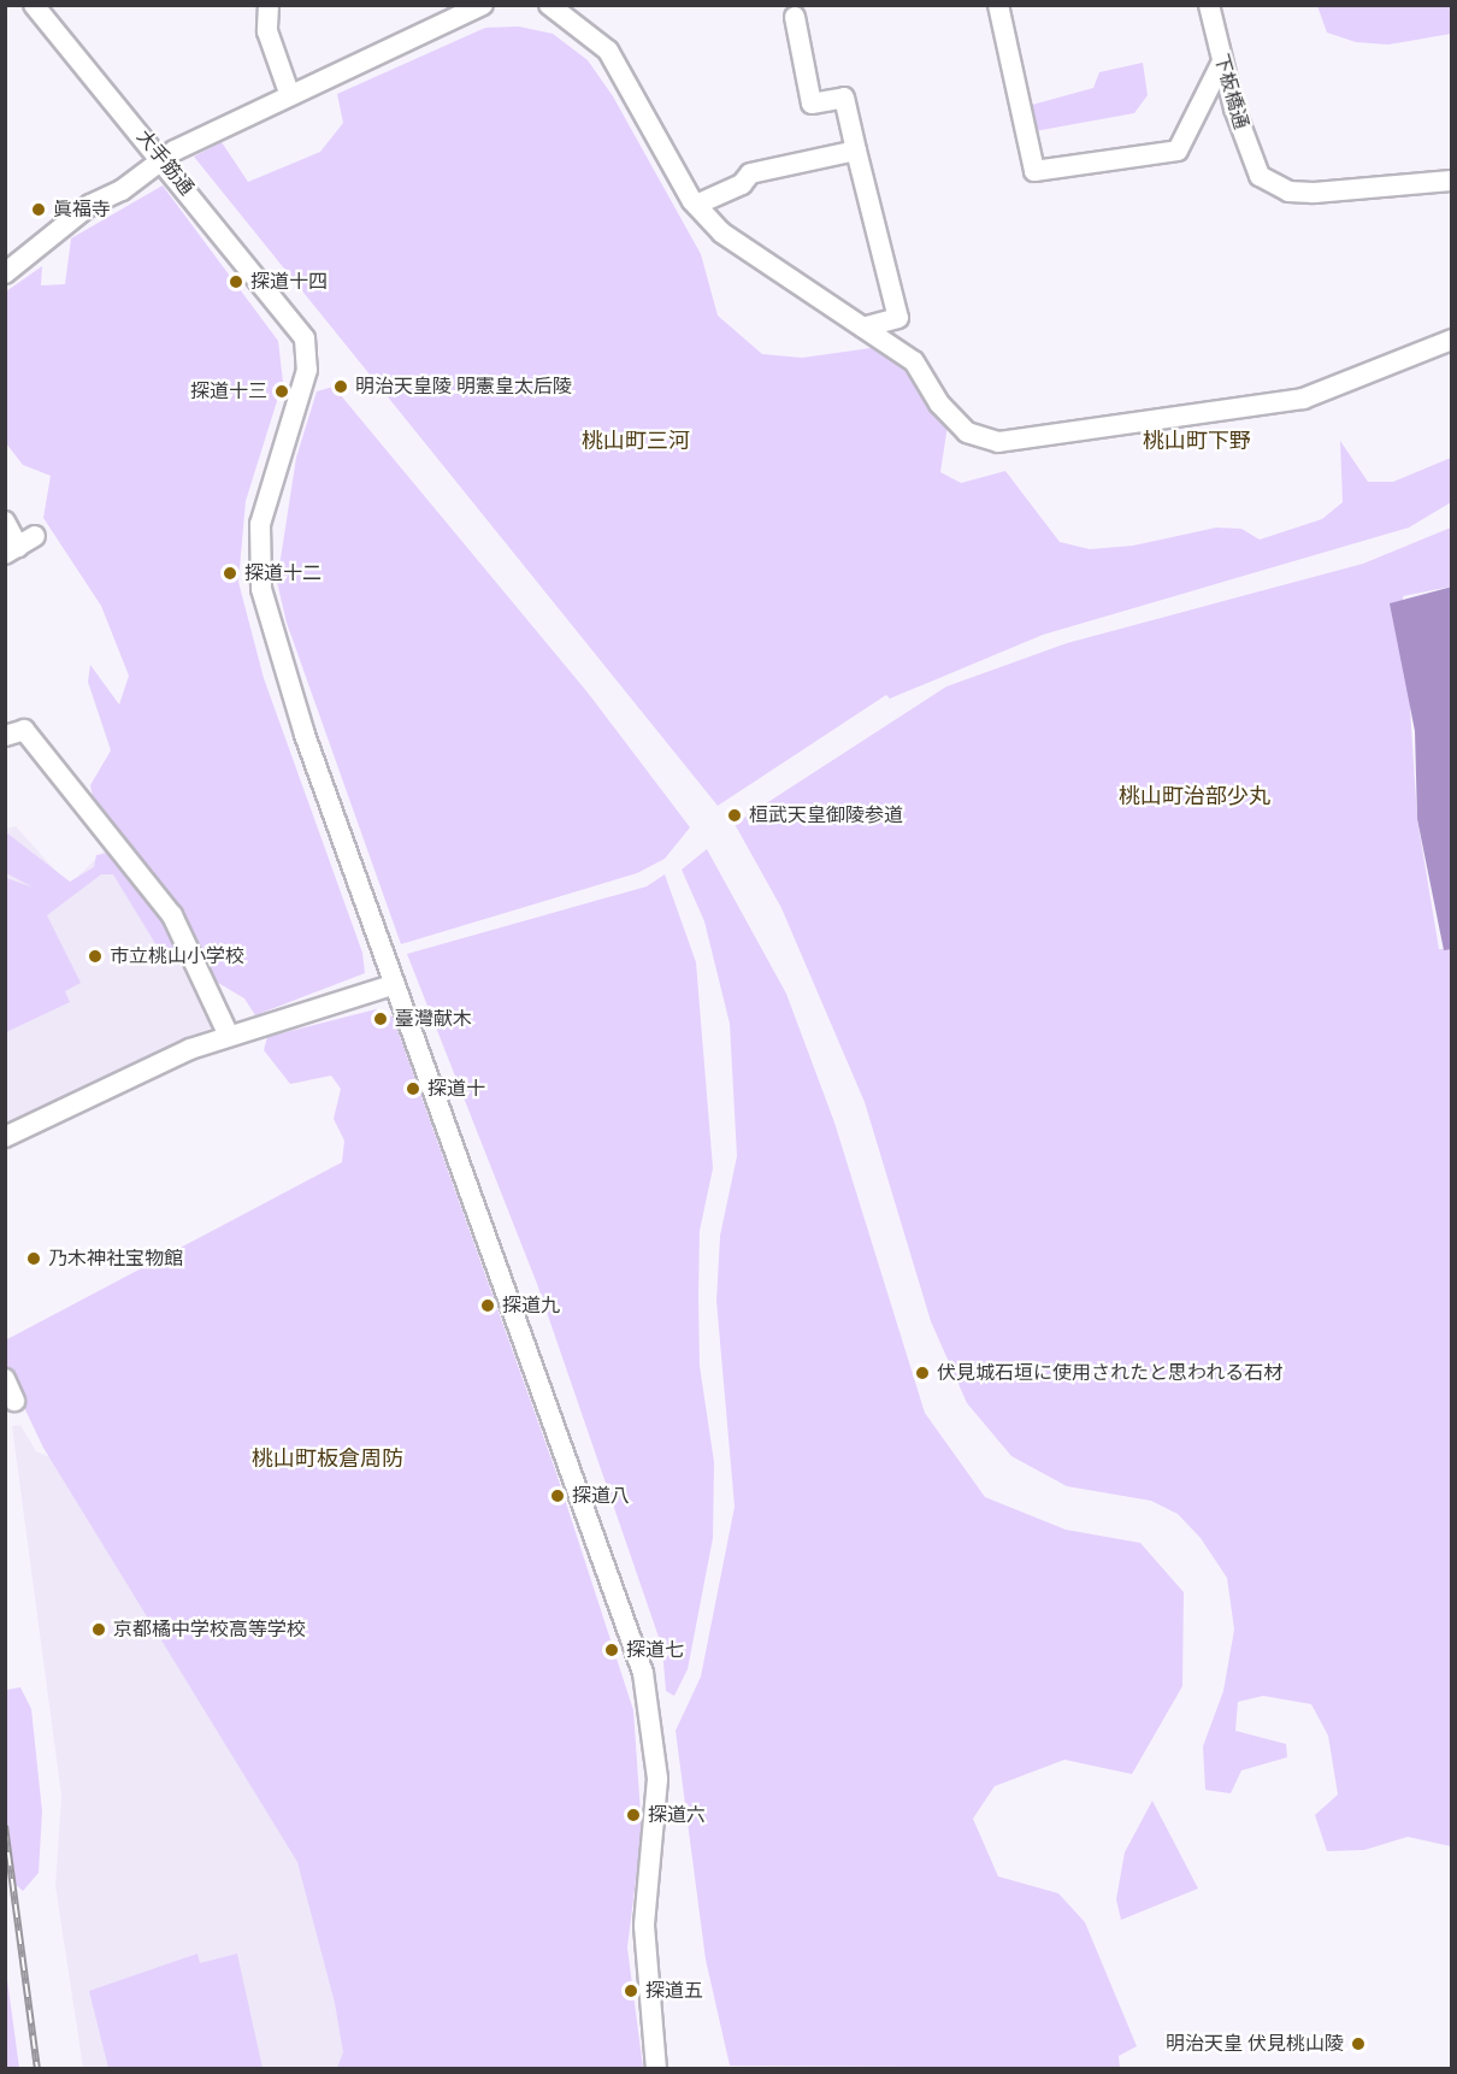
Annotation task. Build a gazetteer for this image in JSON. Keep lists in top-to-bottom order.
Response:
{
  "streets": {
    "street": ["下板橋通", "大手筋通"]
  },
  "districts": [
    "桃山町三河",
    "桃山町下野",
    "桃山町治部少丸",
    "桃山町板倉周防"
  ],
  "places": [
    "眞福寺",
    "探道十四",
    "明治天皇陵 明憲皇太后陵",
    "探道十三",
    "探道十二",
    "桓武天皇御陵参道",
    "市立桃山小学校",
    "臺灣献木",
    "探道十",
    "乃木神社宝物館",
    "探道九",
    "伏見城石垣に使用されたと思われる石材",
    "探道八",
    "京都橘中学校高等学校",
    "探道七",
    "探道六",
    "探道五",
    "明治天皇 伏見桃山陵"
  ]
}
